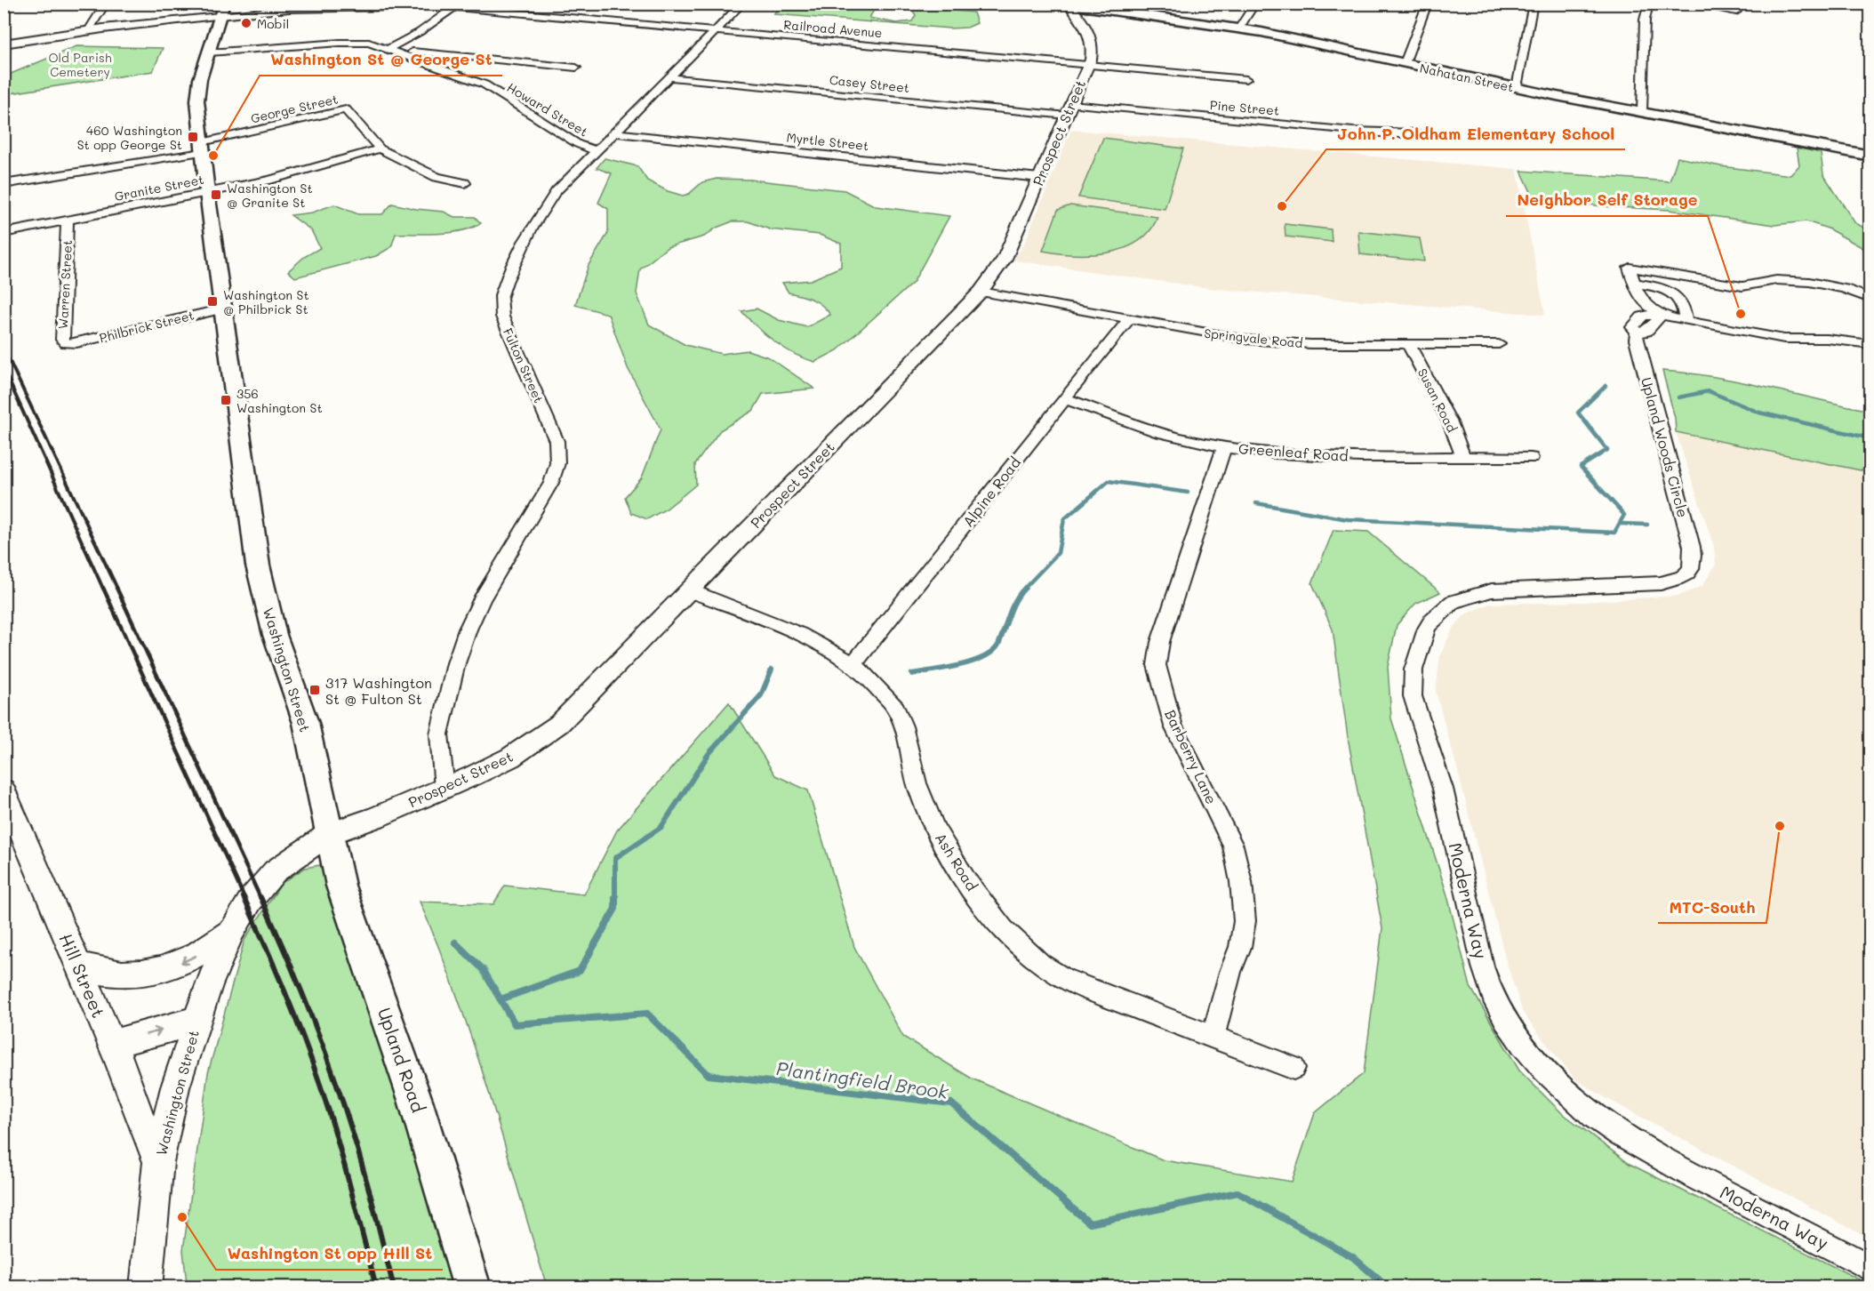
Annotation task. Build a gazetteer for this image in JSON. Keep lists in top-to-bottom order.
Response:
{
  "streets": {
    "main road": ["Nahatan Street", "Washington Street", "Upland Road"],
    "street": [
      "Railroad Avenue",
      "Casey Street",
      "Pine Street",
      "George Street",
      "Howard Street",
      "Prospect Street",
      "Myrtle Street",
      "Granite Street",
      "Warren Street",
      "Philbrick Street",
      "Springvale Road",
      "Fulton Street",
      "Susan Road",
      "Upland Woods Circle",
      "Greenleaf Road",
      "Alpine Road",
      "Barberry Lane",
      "Ash Road",
      "Moderna Way",
      "Hill Street"
    ]
  },
  "crossings": [
    ["Railroad Avenue", "Prospect Street"],
    ["Railroad Avenue", "Fulton Street"],
    ["Railroad Avenue", "Washington Street"],
    ["Nahatan Street", "Prospect Street"],
    ["Casey Street", "Pine Street"],
    ["Casey Street", "Prospect Street"],
    ["Casey Street", "Fulton Street"],
    ["Pine Street", "Prospect Street"],
    ["George Street", "Granite Street"],
    ["George Street", "Washington Street"],
    ["Howard Street", "Fulton Street"],
    ["Howard Street", "Washington Street"],
    ["Prospect Street", "Myrtle Street"],
    ["Prospect Street", "Springvale Road"],
    ["Prospect Street", "Fulton Street"],
    ["Prospect Street", "Washington Street"],
    ["Prospect Street", "Ash Road"],
    ["Prospect Street", "Upland Road"],
    ["Myrtle Street", "Fulton Street"],
    ["Granite Street", "Warren Street"],
    ["Granite Street", "Washington Street"],
    ["Warren Street", "Philbrick Street"],
    ["Philbrick Street", "Washington Street"],
    ["Springvale Road", "Susan Road"],
    ["Springvale Road", "Alpine Road"],
    ["Susan Road", "Greenleaf Road"],
    ["Upland Woods Circle", "Moderna Way"],
    ["Greenleaf Road", "Alpine Road"],
    ["Greenleaf Road", "Barberry Lane"],
    ["Alpine Road", "Ash Road"],
    ["Washington Street", "Hill Street"],
    ["Washington Street", "Upland Road"],
    ["Barberry Lane", "Ash Road"]
  ],
  "water": ["Plantingfield Brook"],
  "parks": ["Old Parish Cemetery"],
  "places": {
    "other": [
      "Mobil",
      "Washington St @ George St",
      "John P. Oldham Elementary School",
      "Neighbor Self Storage",
      "MTC-South",
      "Washington St opp Hill St"
    ],
    "transit": [
      "460 Washington St opp George St",
      "Washington St @ Granite St",
      "Washington St @ Philbrick St",
      "356 Washington St",
      "317 Washington St @ Fulton St"
    ]
  }
}
